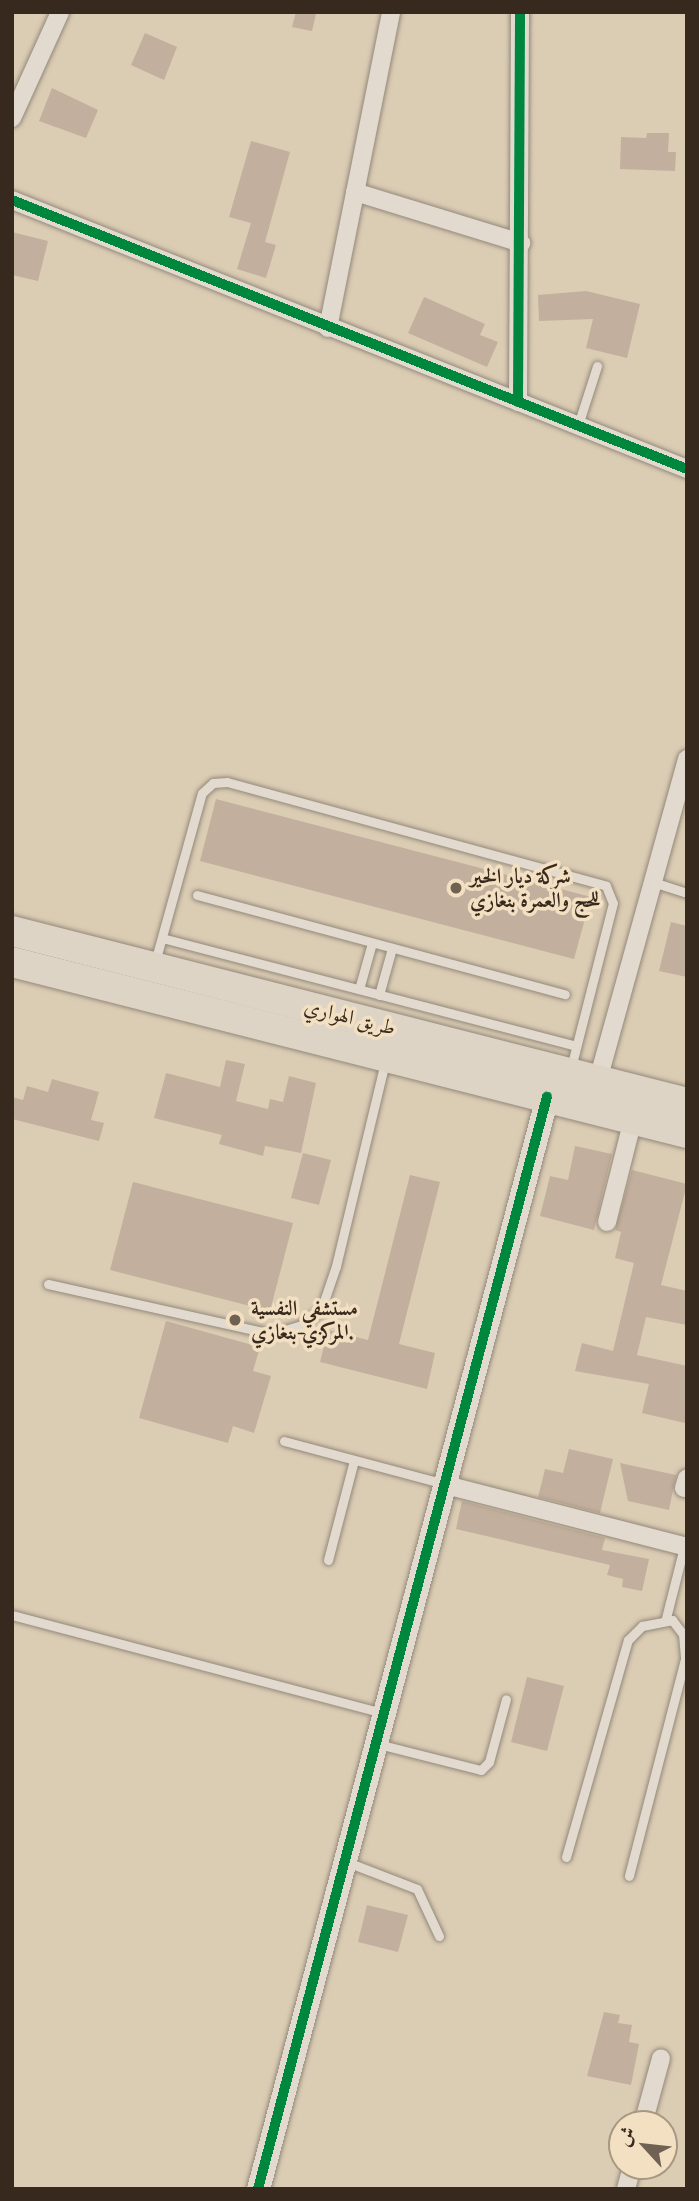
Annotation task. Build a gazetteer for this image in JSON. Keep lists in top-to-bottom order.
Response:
{
  "streets": {
    "highway": ["طريق الهواري"]
  },
  "places": ["شركة ديار الخير للحج والعمرة بنغازي", "مستشفي النفسية المركزي-بنغازي."],
  "north": "top left"
}
